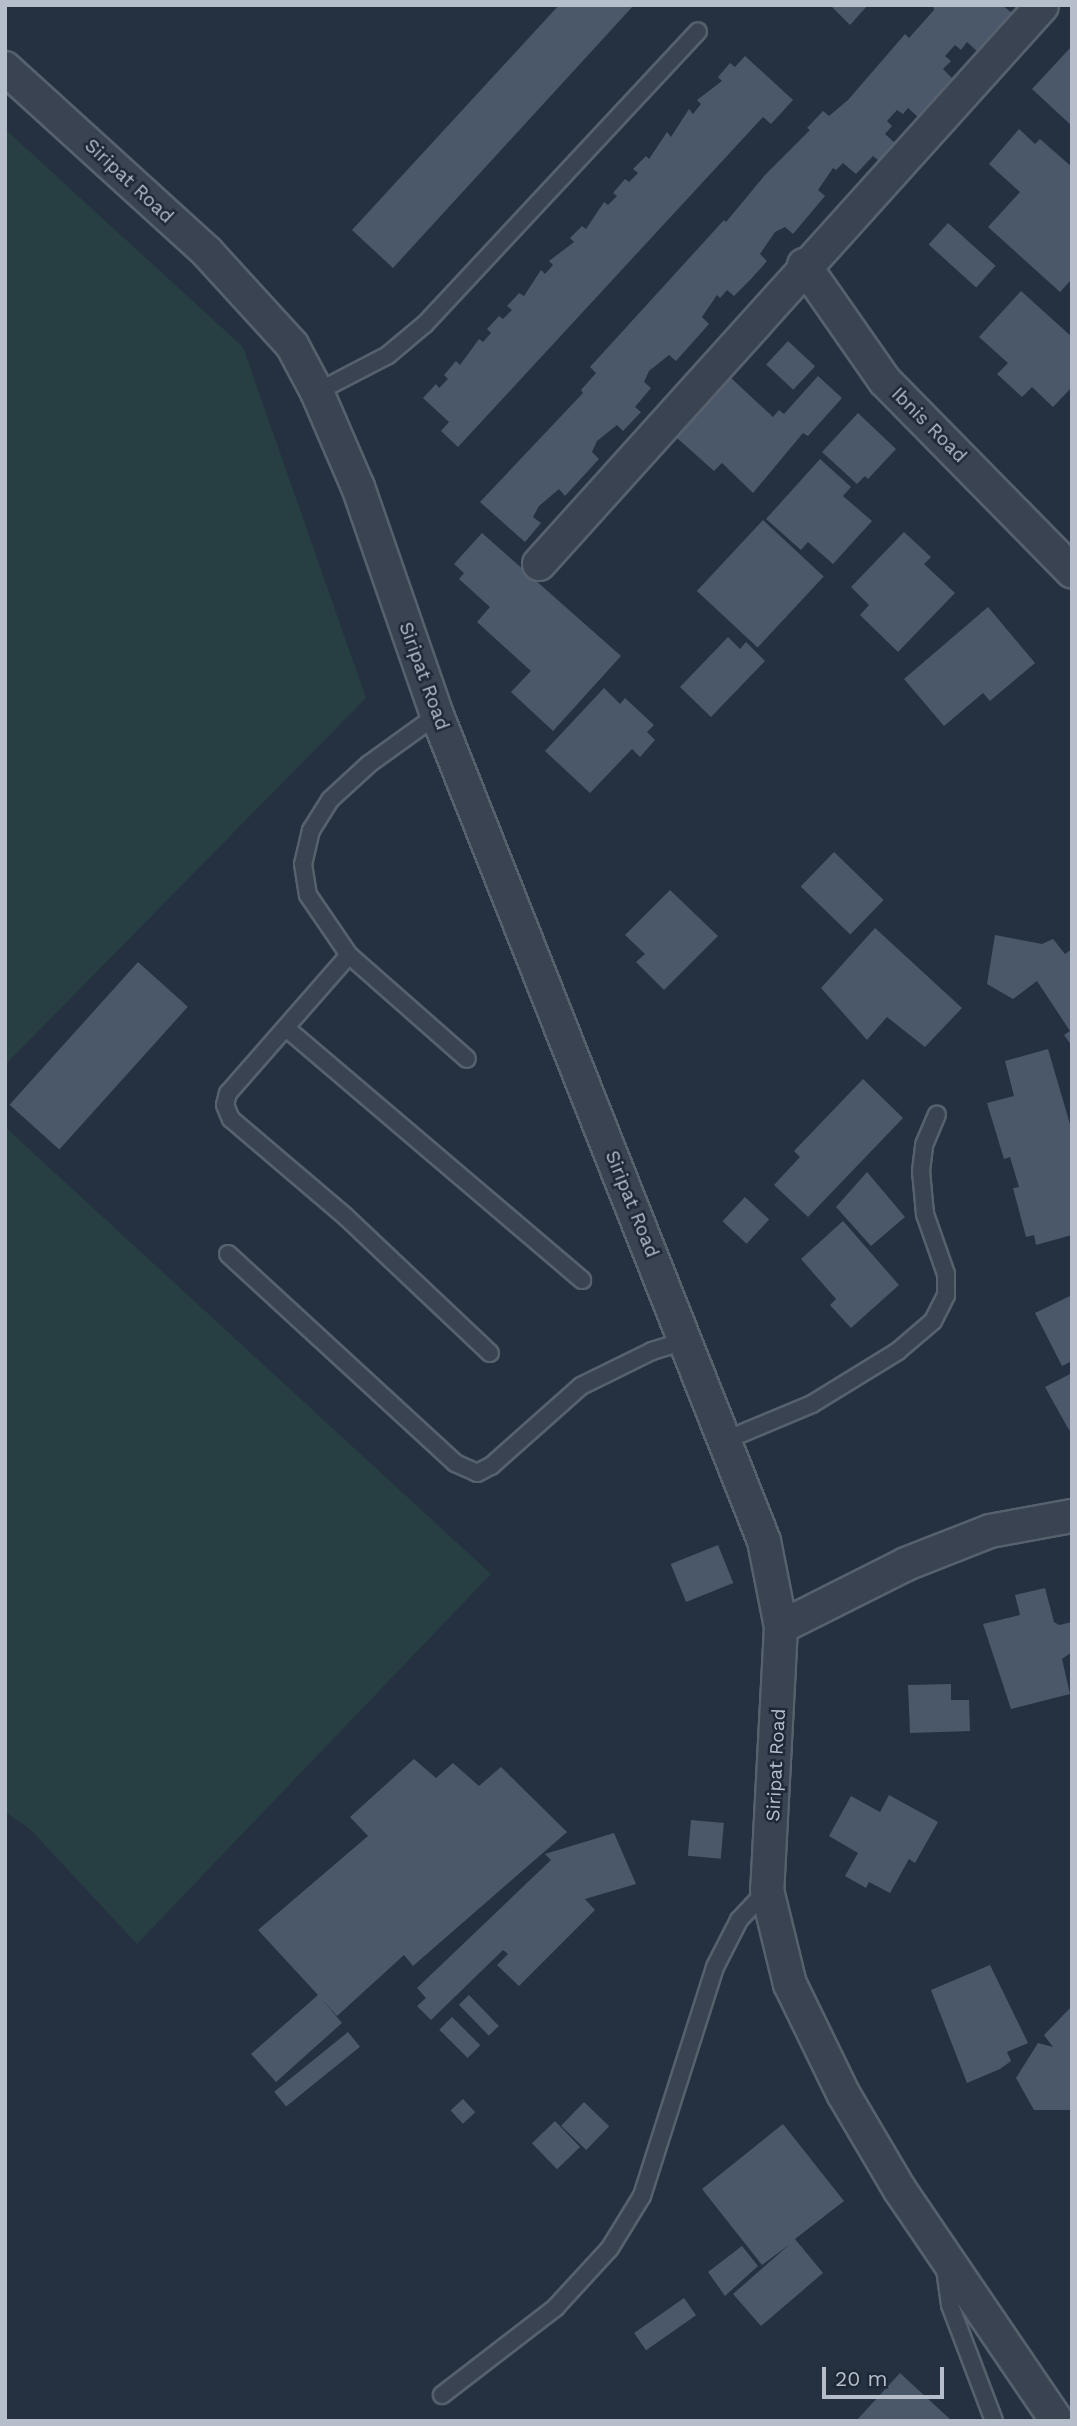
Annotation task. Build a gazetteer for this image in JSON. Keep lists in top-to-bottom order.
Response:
{
  "streets": {
    "street": ["Siripat Road", "Ibnis Road"]
  },
  "scale_bar": "20 m"
}
